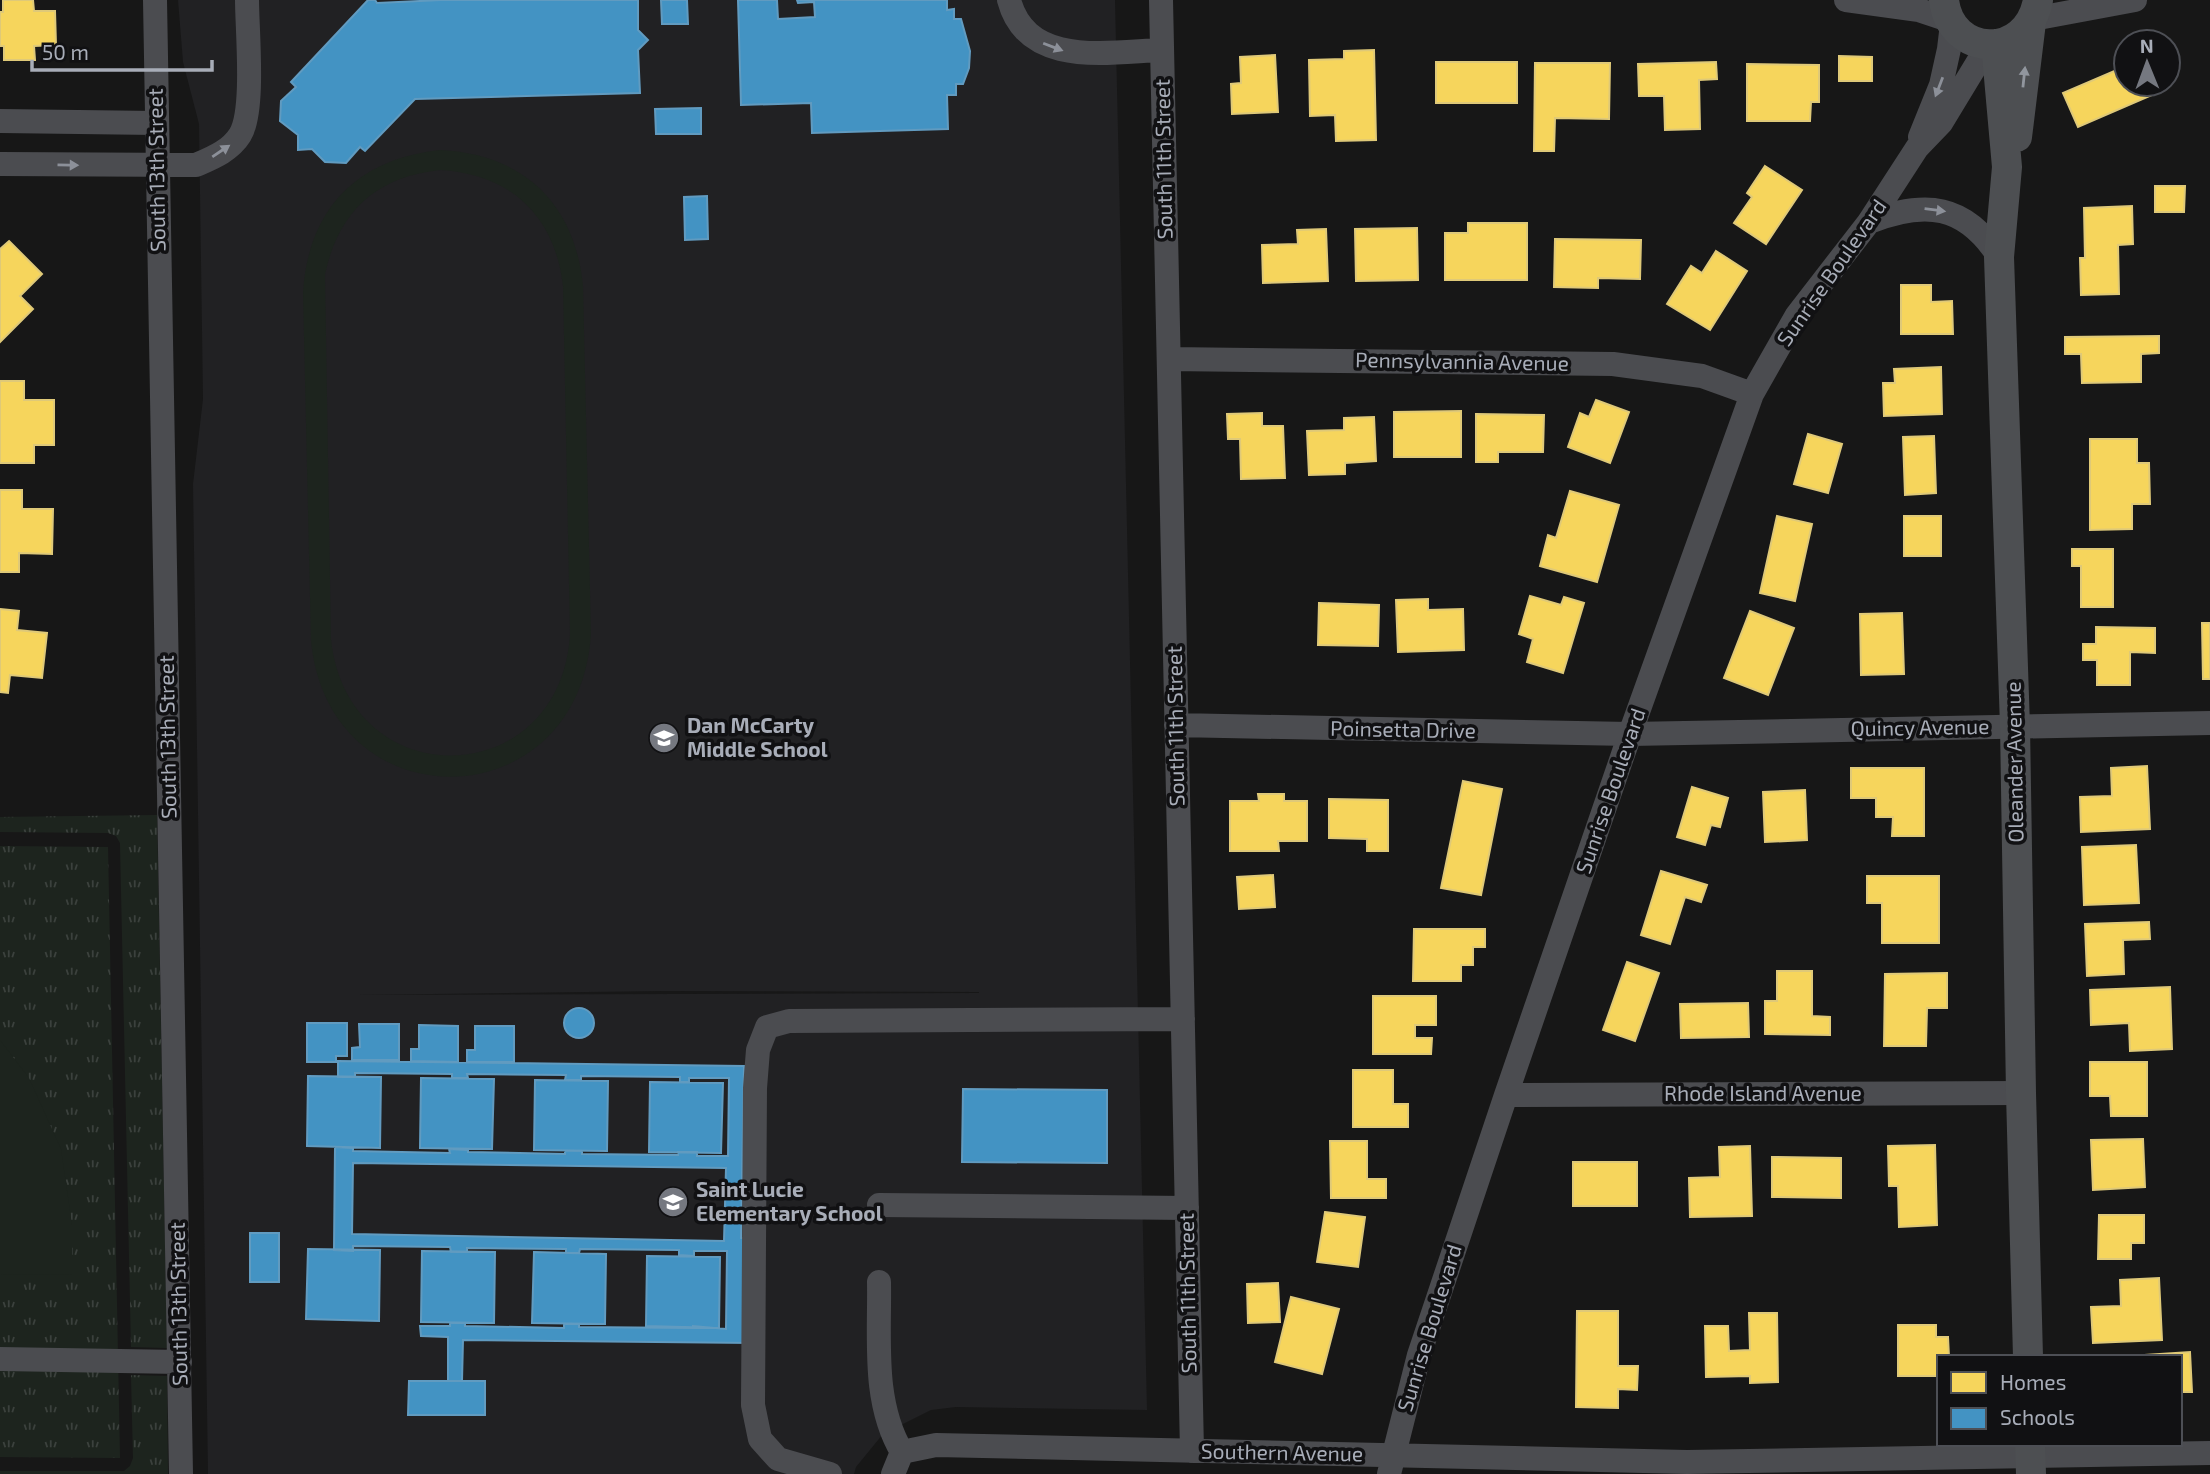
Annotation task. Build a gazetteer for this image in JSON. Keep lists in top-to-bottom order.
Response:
{
  "streets": {
    "main road": ["Oleander Avenue"],
    "street": [
      "South 11th Street",
      "South 13th Street",
      "Sunrise Boulevard",
      "Pennsylvannia Avenue",
      "Quincy Avenue",
      "Poinsetta Drive",
      "Rhode Island Avenue",
      "Southern Avenue"
    ]
  },
  "crossings": [
    ["South 11th Street", "Pennsylvannia Avenue"],
    ["South 11th Street", "Poinsetta Drive"],
    ["South 11th Street", "Southern Avenue"],
    ["Sunrise Boulevard", "Pennsylvannia Avenue"],
    ["Sunrise Boulevard", "Quincy Avenue"],
    ["Sunrise Boulevard", "Poinsetta Drive"],
    ["Sunrise Boulevard", "Oleander Avenue"],
    ["Sunrise Boulevard", "Rhode Island Avenue"],
    ["Sunrise Boulevard", "Southern Avenue"],
    ["Quincy Avenue", "Poinsetta Drive"],
    ["Quincy Avenue", "Oleander Avenue"],
    ["Oleander Avenue", "Rhode Island Avenue"]
  ],
  "places": {
    "school or university": ["Dan McCarty Middle School", "Saint Lucie Elementary School"]
  },
  "legend": ["Homes", "Schools"],
  "scale_bar": "50 m",
  "north": "top"
}
